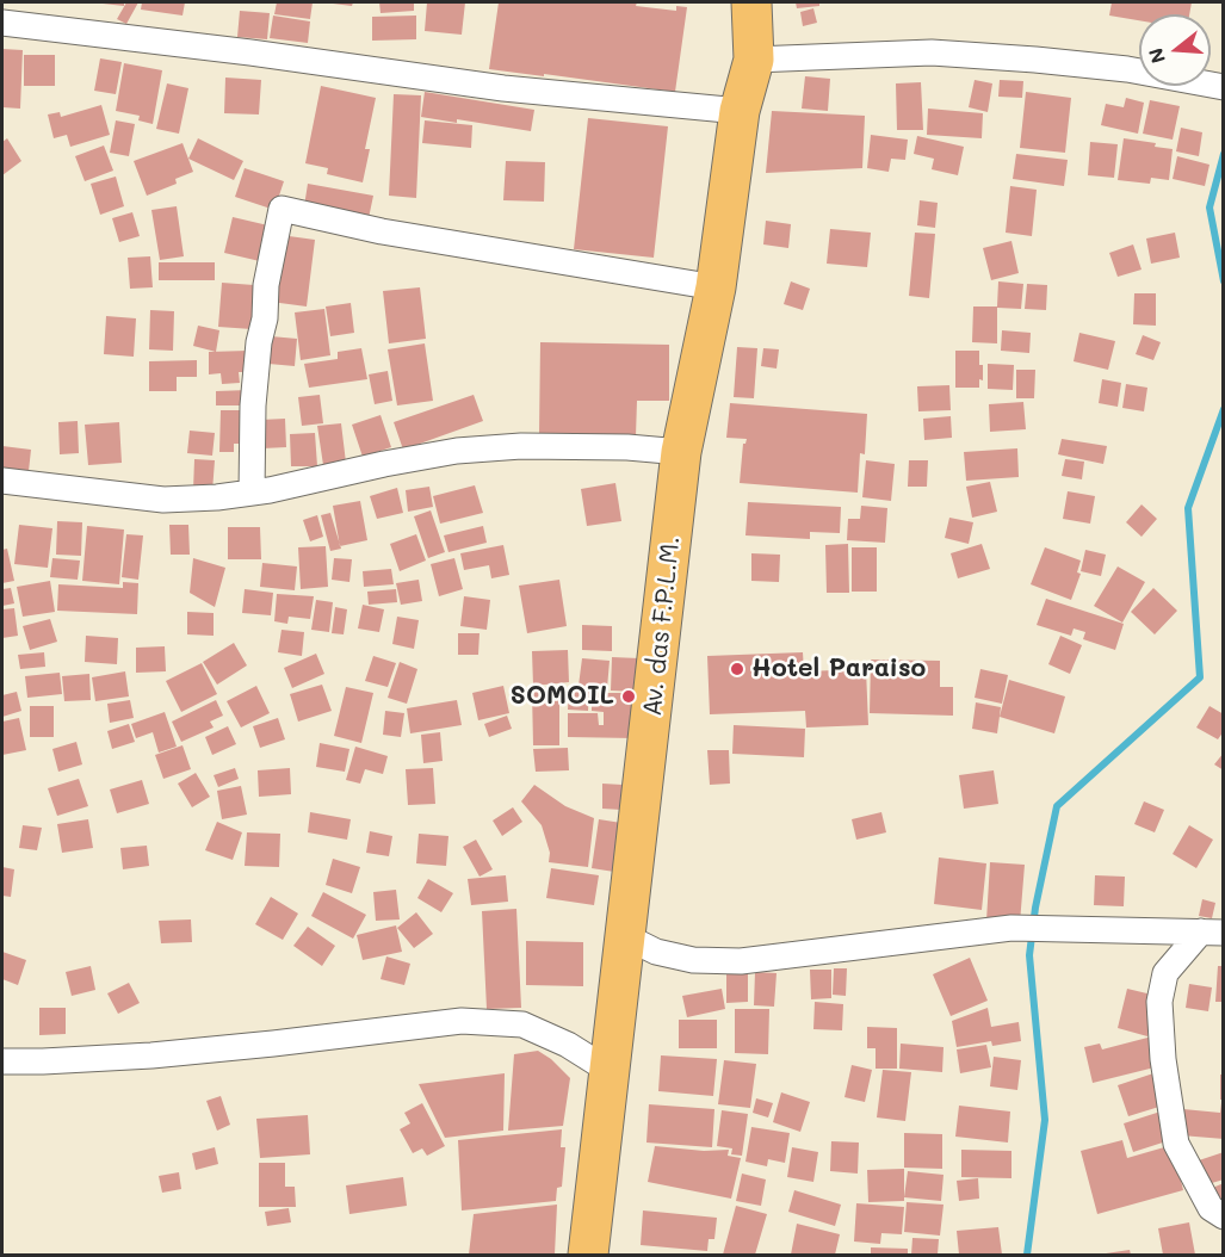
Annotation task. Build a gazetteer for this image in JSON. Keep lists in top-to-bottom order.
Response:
{
  "streets": {
    "main road": ["Av. das F.P.L.M."]
  },
  "places": ["Hotel Paraiso", "SOMOIL"],
  "north": "left"
}
